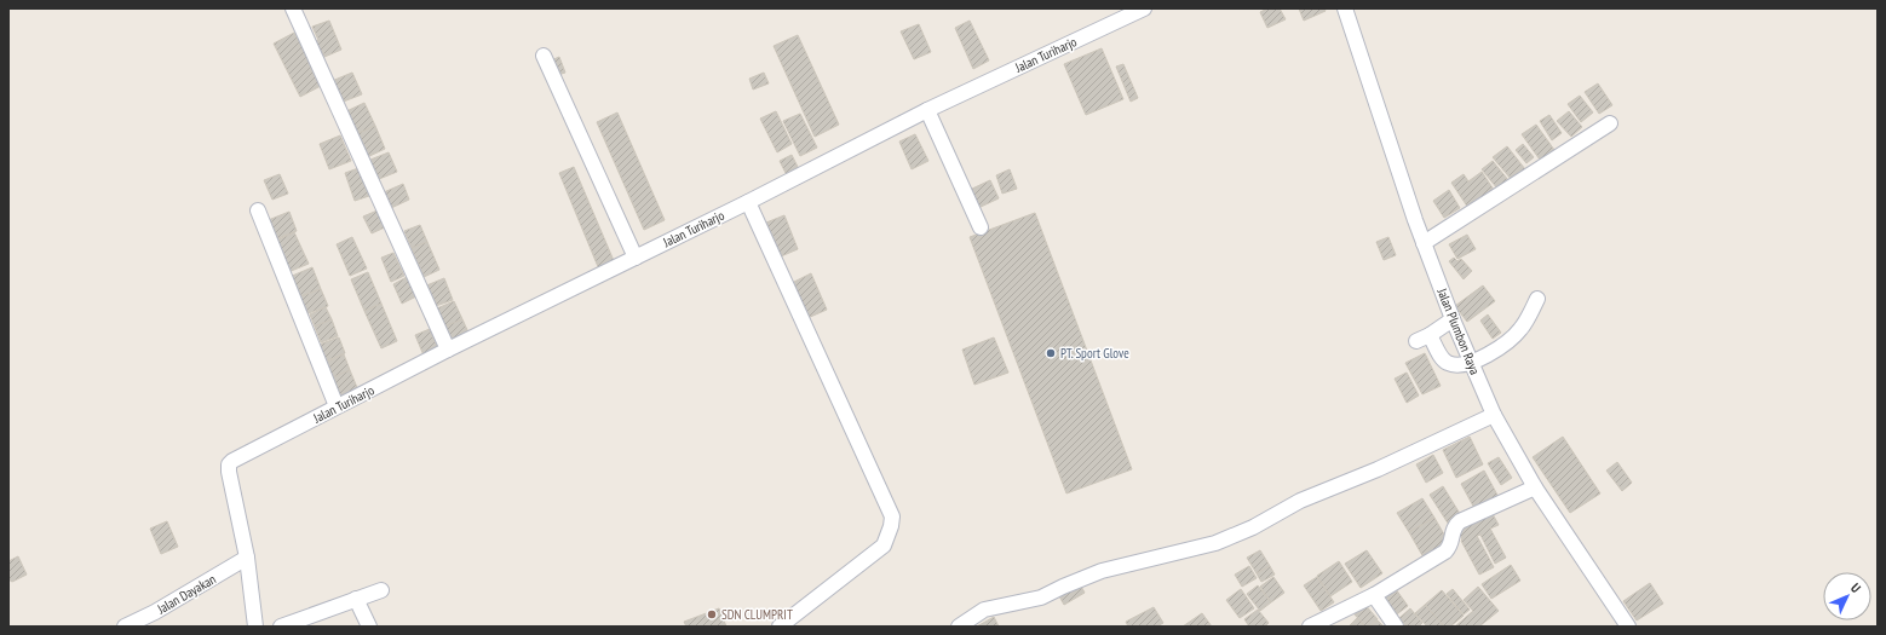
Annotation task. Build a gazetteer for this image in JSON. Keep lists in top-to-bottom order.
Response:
{
  "streets": {
    "street": ["Jalan Turiharjo", "Jalan Plumbon Raya", "Jalan Dayakan"]
  },
  "crossings": [
    ["Jalan Turiharjo", "Jalan Dayakan"]
  ],
  "places": ["PT. Sport Glove", "SDN CLUMPRIT"],
  "north": "top right"
}
